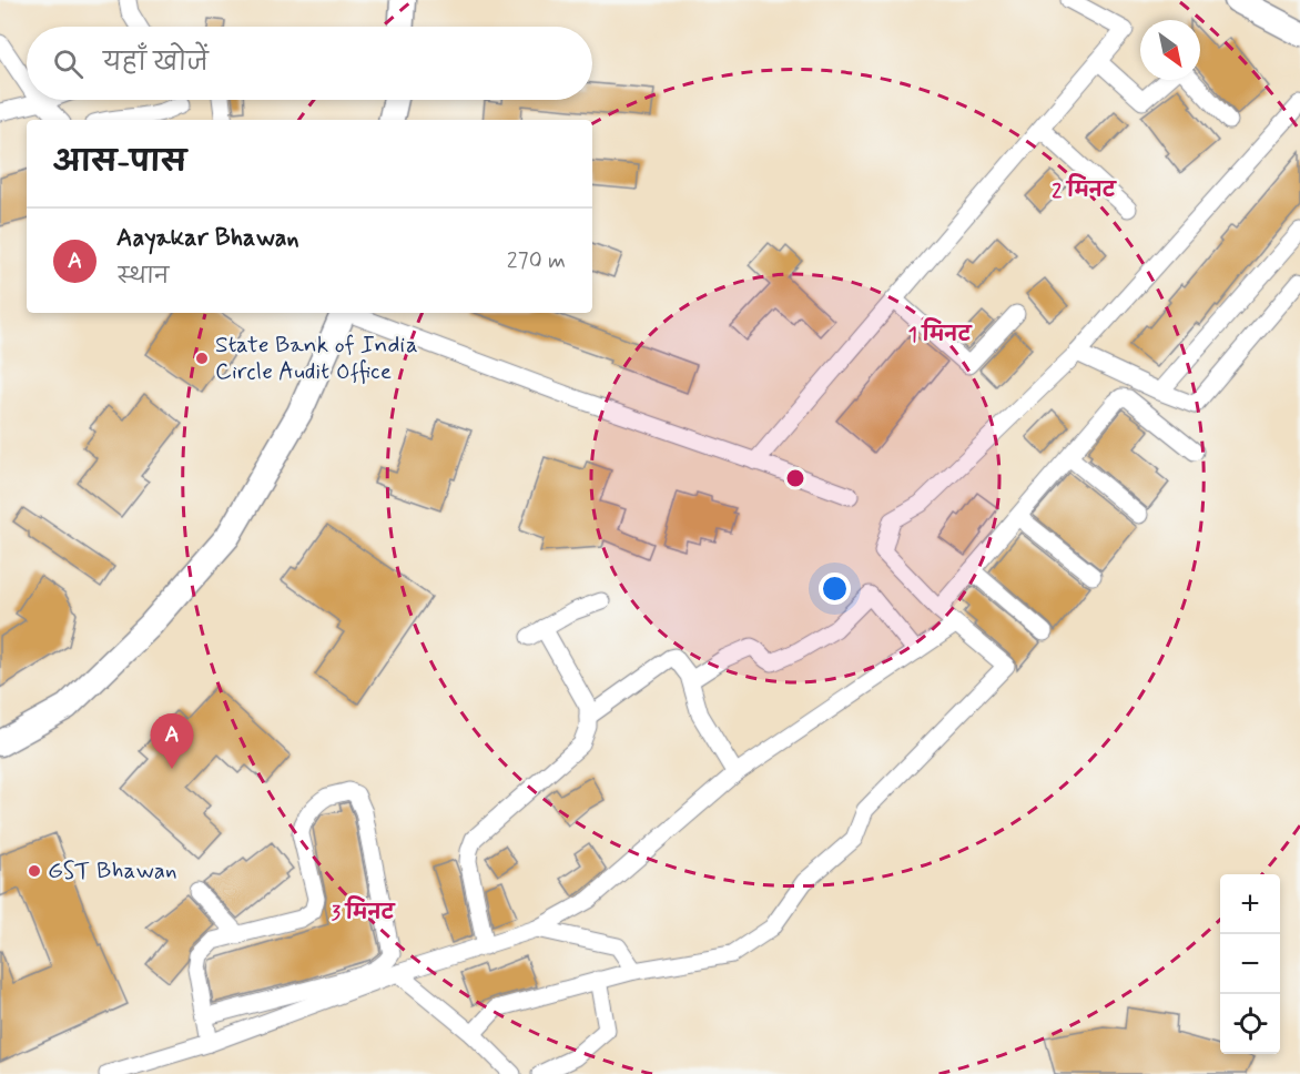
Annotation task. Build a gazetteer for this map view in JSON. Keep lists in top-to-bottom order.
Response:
{
  "places": ["State Bank of India Circle Audit Office", "GST Bhawan"],
  "north": "bottom right",
  "page": {
    "search": "यहाँ खोजें",
    "heading": "आस-पास",
    "list": [
      {
        "mark": "A",
        "name": "Aayakar Bhawan",
        "note": "स्थान",
        "value": "270 m"
      }
    ],
    "pins": "A",
    "map_buttons": ["+", "−"]
  },
  "rings": ["2 मिनट", "1 मिनट", "3 मिनट"]
}
